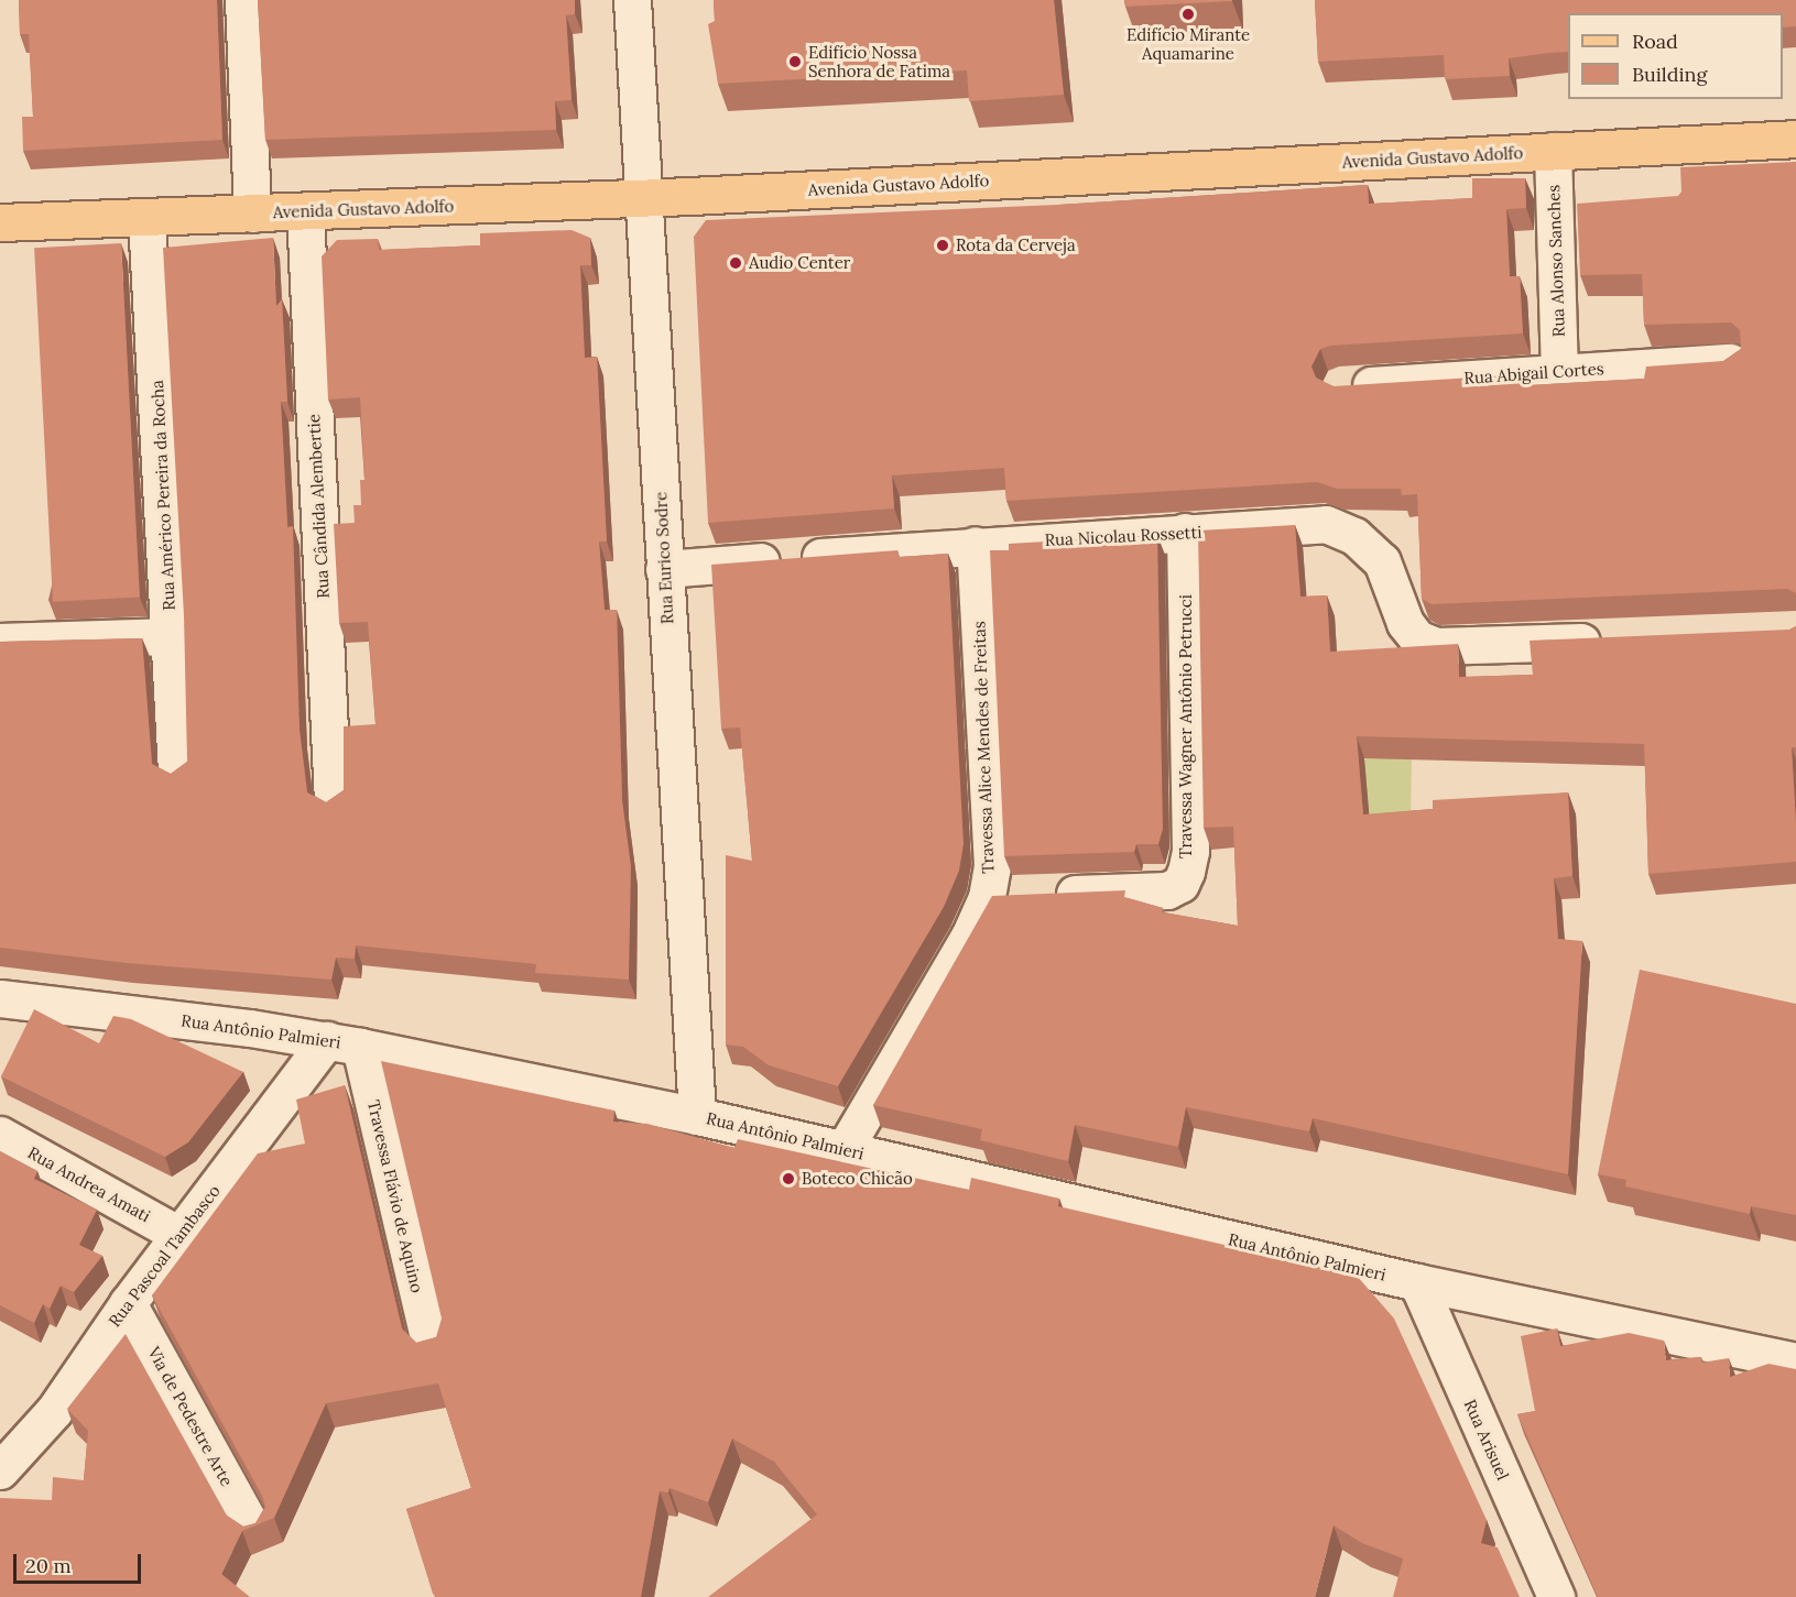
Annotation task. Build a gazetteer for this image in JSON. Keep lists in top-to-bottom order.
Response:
{
  "streets": {
    "main road": ["Avenida Gustavo Adolfo"],
    "street": [
      "Rua Alonso Sanches",
      "Rua Abigail Cortes",
      "Rua Américo Pereira da Rocha",
      "Rua Cândida Alembertie",
      "Rua Nicolau Rossetti",
      "Rua Eurico Sodre",
      "Travessa Wagner Antônio Petrucci",
      "Travessa Alice Mendes de Freitas",
      "Rua Antônio Palmieri",
      "Rua Andrea Amati",
      "Travessa Flávio de Aquino",
      "Rua Pascoal Tambasco",
      "Via de Pedestre Arte",
      "Rua Arisuel"
    ]
  },
  "crossings": [
    ["Avenida Gustavo Adolfo", "Rua Alonso Sanches"],
    ["Avenida Gustavo Adolfo", "Rua Américo Pereira da Rocha"],
    ["Avenida Gustavo Adolfo", "Rua Cândida Alembertie"],
    ["Avenida Gustavo Adolfo", "Rua Eurico Sodre"],
    ["Rua Alonso Sanches", "Rua Abigail Cortes"],
    ["Rua Nicolau Rossetti", "Rua Eurico Sodre"],
    ["Rua Nicolau Rossetti", "Travessa Wagner Antônio Petrucci"],
    ["Rua Nicolau Rossetti", "Travessa Alice Mendes de Freitas"],
    ["Rua Eurico Sodre", "Rua Antônio Palmieri"],
    ["Travessa Wagner Antônio Petrucci", "Travessa Alice Mendes de Freitas"],
    ["Travessa Alice Mendes de Freitas", "Rua Antônio Palmieri"],
    ["Rua Antônio Palmieri", "Travessa Flávio de Aquino"],
    ["Rua Antônio Palmieri", "Rua Pascoal Tambasco"],
    ["Rua Antônio Palmieri", "Rua Arisuel"],
    ["Rua Andrea Amati", "Rua Pascoal Tambasco"],
    ["Travessa Flávio de Aquino", "Rua Pascoal Tambasco"],
    ["Rua Pascoal Tambasco", "Via de Pedestre Arte"]
  ],
  "places": [
    "Edifício Mirante Aquamarine",
    "Edifício Nossa Senhora de Fatima",
    "Rota da Cerveja",
    "Audio Center",
    "Boteco Chicão"
  ],
  "legend": ["Road", "Building"],
  "scale_bar": "20 m"
}
